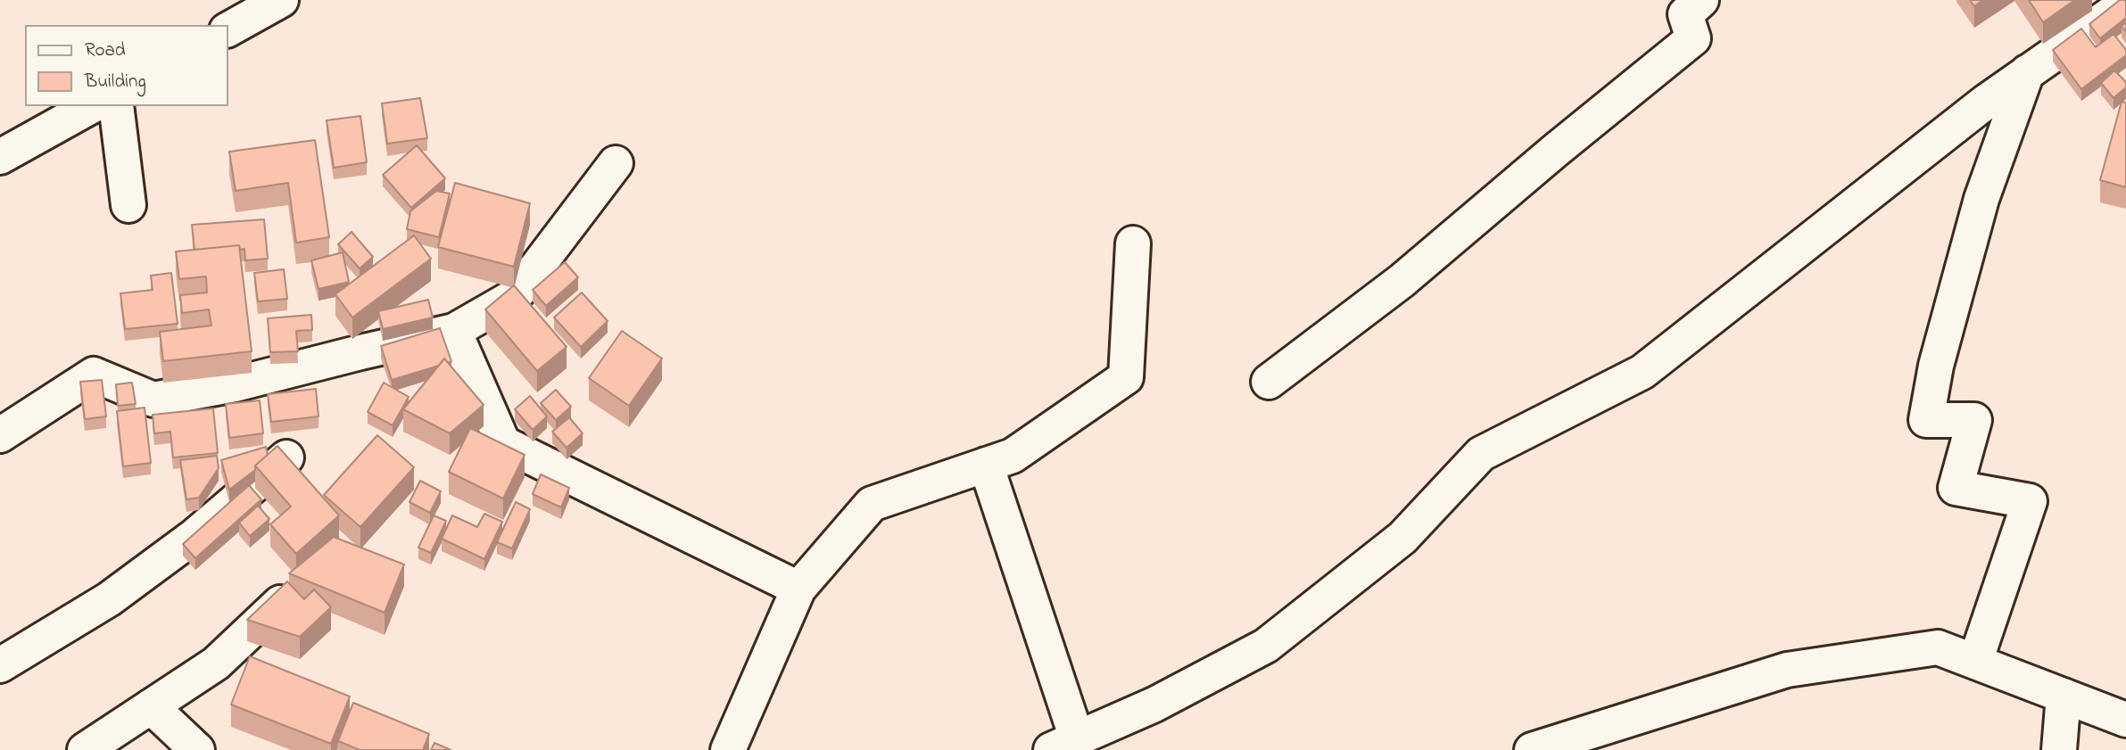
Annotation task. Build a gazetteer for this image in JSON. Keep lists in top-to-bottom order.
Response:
{
  "legend": ["Road", "Building"]
}
